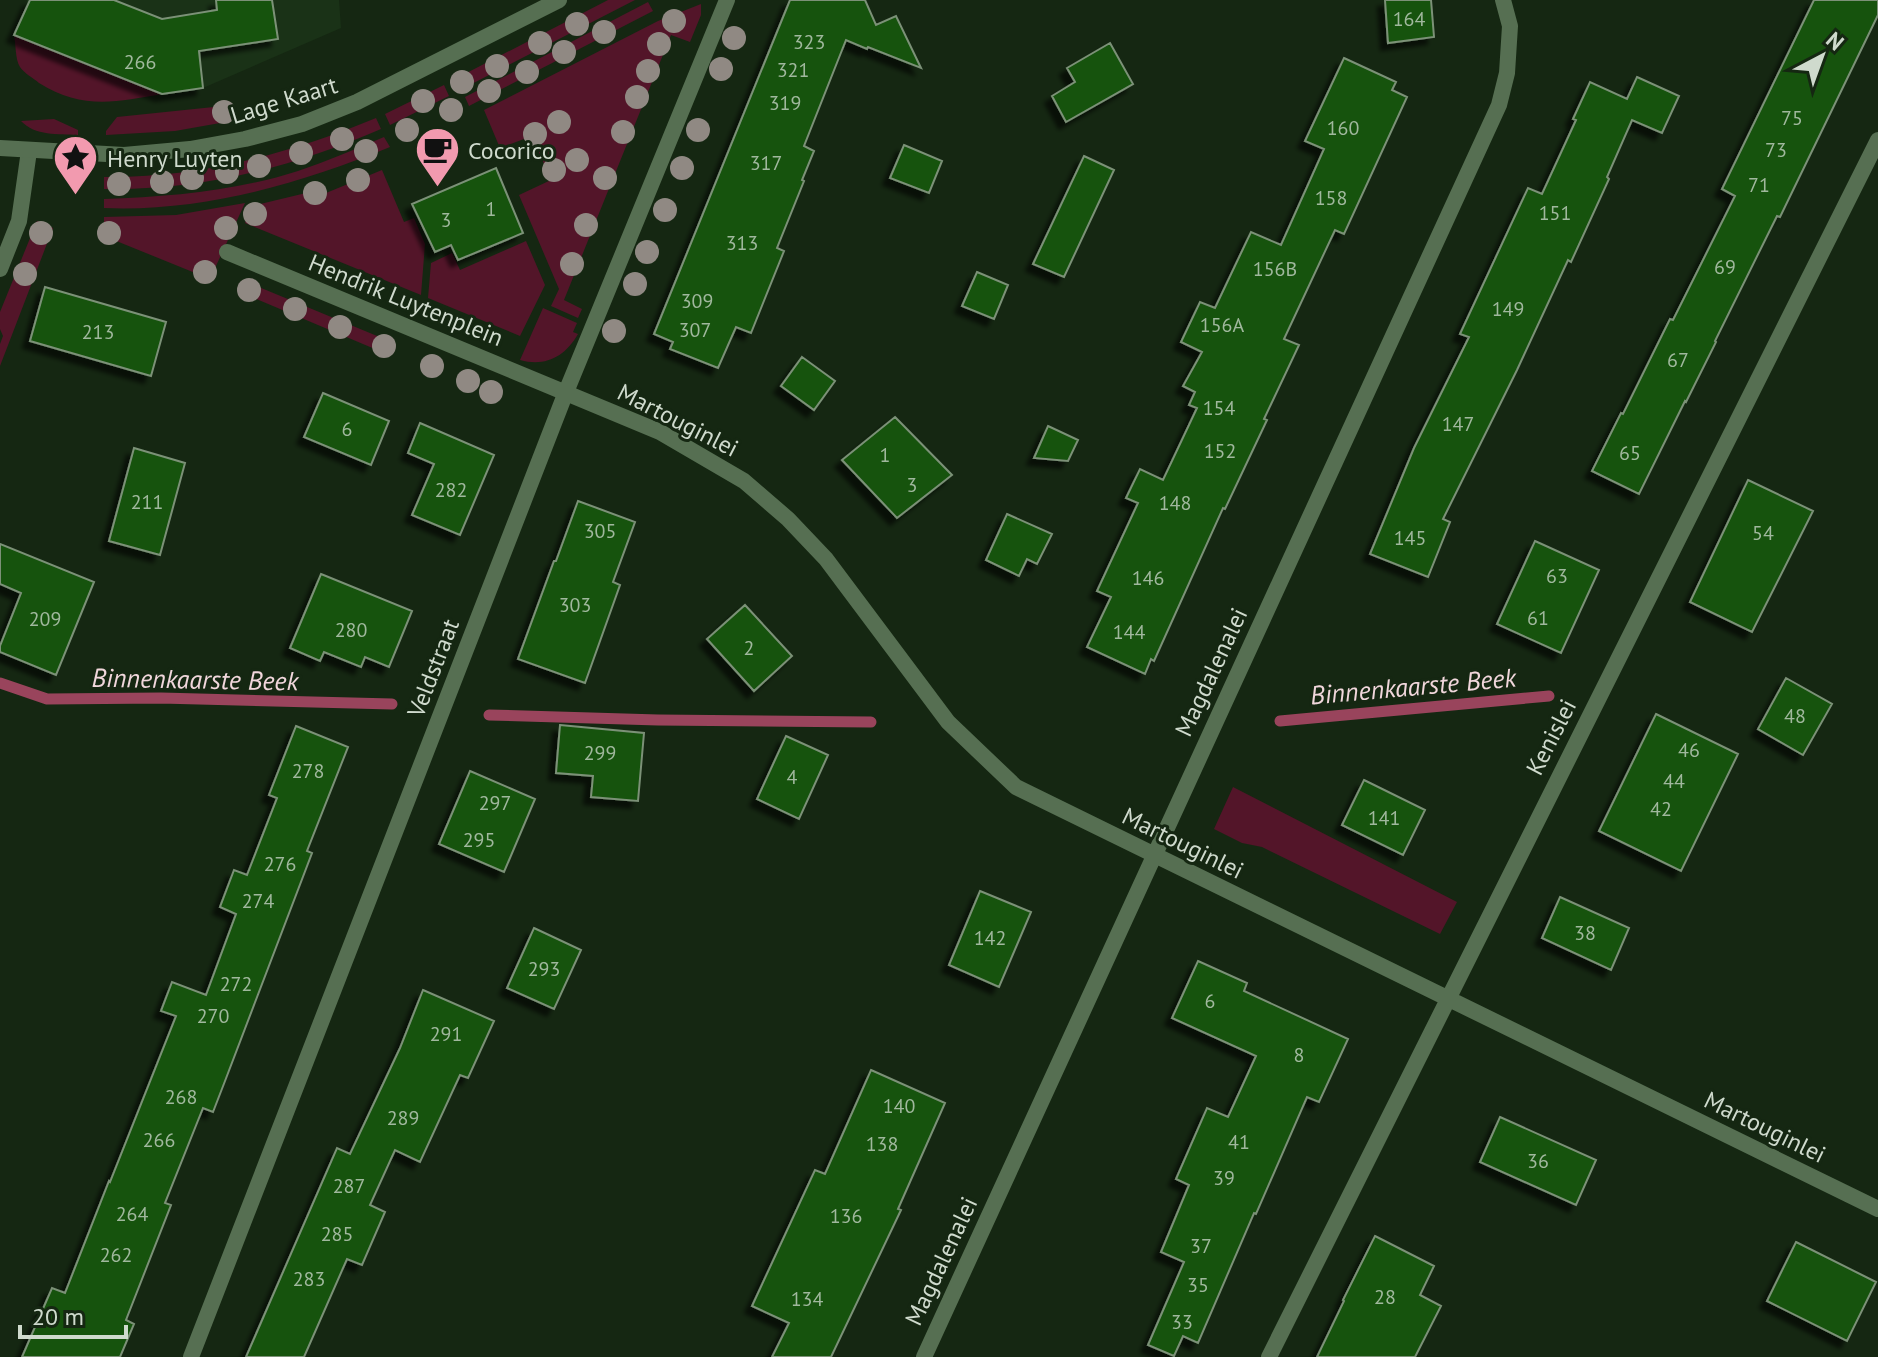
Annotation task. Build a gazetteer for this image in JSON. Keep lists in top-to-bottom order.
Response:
{
  "streets": {
    "street": [
      "Lage Kaart",
      "Hendrik Luytenplein",
      "Martouginlei",
      "Veldstraat",
      "Magdalenalei",
      "Kenislei"
    ]
  },
  "crossings": [
    ["Hendrik Luytenplein", "Martouginlei"],
    ["Hendrik Luytenplein", "Veldstraat"],
    ["Martouginlei", "Veldstraat"],
    ["Martouginlei", "Magdalenalei"],
    ["Martouginlei", "Kenislei"]
  ],
  "water": ["Binnenkaarste Beek"],
  "places": {
    "cafe": ["Cocorico"],
    "place": ["Henry Luyten"]
  },
  "house_numbers": [
    "164",
    "323",
    "266",
    "321",
    "319",
    "75",
    "160",
    "73",
    "317",
    "71",
    "158",
    "1",
    "151",
    "3",
    "313",
    "69",
    "156B",
    "309",
    "149",
    "156A",
    "307",
    "213",
    "67",
    "154",
    "147",
    "6",
    "152",
    "65",
    "1",
    "3",
    "282",
    "211",
    "148",
    "305",
    "54",
    "145",
    "63",
    "146",
    "303",
    "61",
    "209",
    "280",
    "144",
    "2",
    "48",
    "46",
    "299",
    "278",
    "4",
    "44",
    "297",
    "42",
    "141",
    "295",
    "276",
    "274",
    "38",
    "142",
    "293",
    "272",
    "6",
    "270",
    "291",
    "8",
    "268",
    "140",
    "289",
    "266",
    "41",
    "138",
    "36",
    "39",
    "287",
    "264",
    "136",
    "285",
    "37",
    "262",
    "283",
    "35",
    "28",
    "134",
    "33"
  ],
  "scale_bar": "20 m",
  "north": "top right"
}
